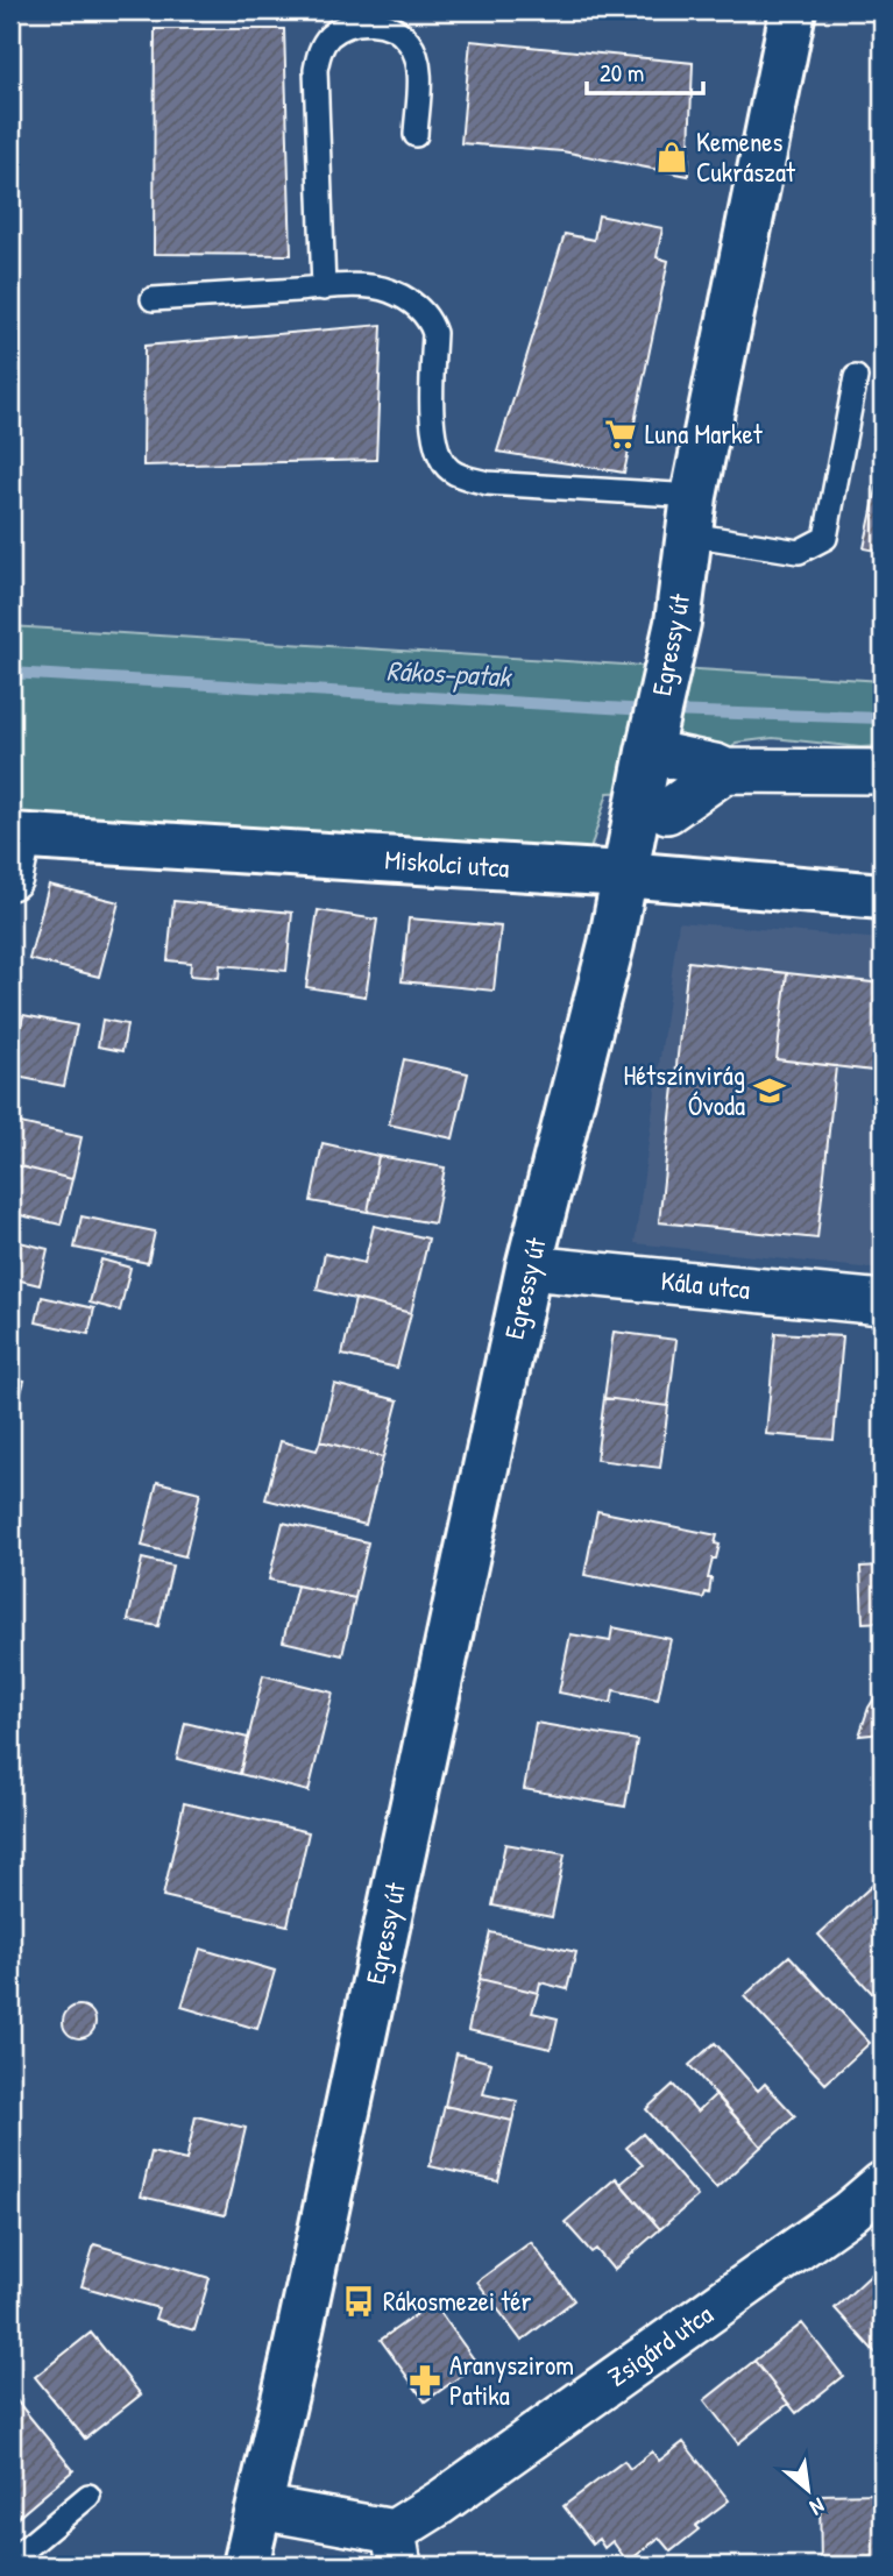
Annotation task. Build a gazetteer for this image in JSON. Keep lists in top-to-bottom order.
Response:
{
  "streets": {
    "street": [
      "Egressy út",
      "Miskolci utca",
      "Kála utca",
      "Zsigárd utca"
    ]
  },
  "crossings": [
    ["Egressy út", "Miskolci utca"],
    ["Egressy út", "Kála utca"]
  ],
  "water": ["Rákos-patak"],
  "places": {
    "shop": ["Kemenes Cukrászat"],
    "supermarket": ["Luna Market"],
    "school or university": ["Hétszínvirág Óvoda"],
    "bus stop": ["Rákosmezei tér"],
    "pharmacy": ["Aranyszirom Patika"]
  },
  "scale_bar": "20 m",
  "north": "bottom right"
}
